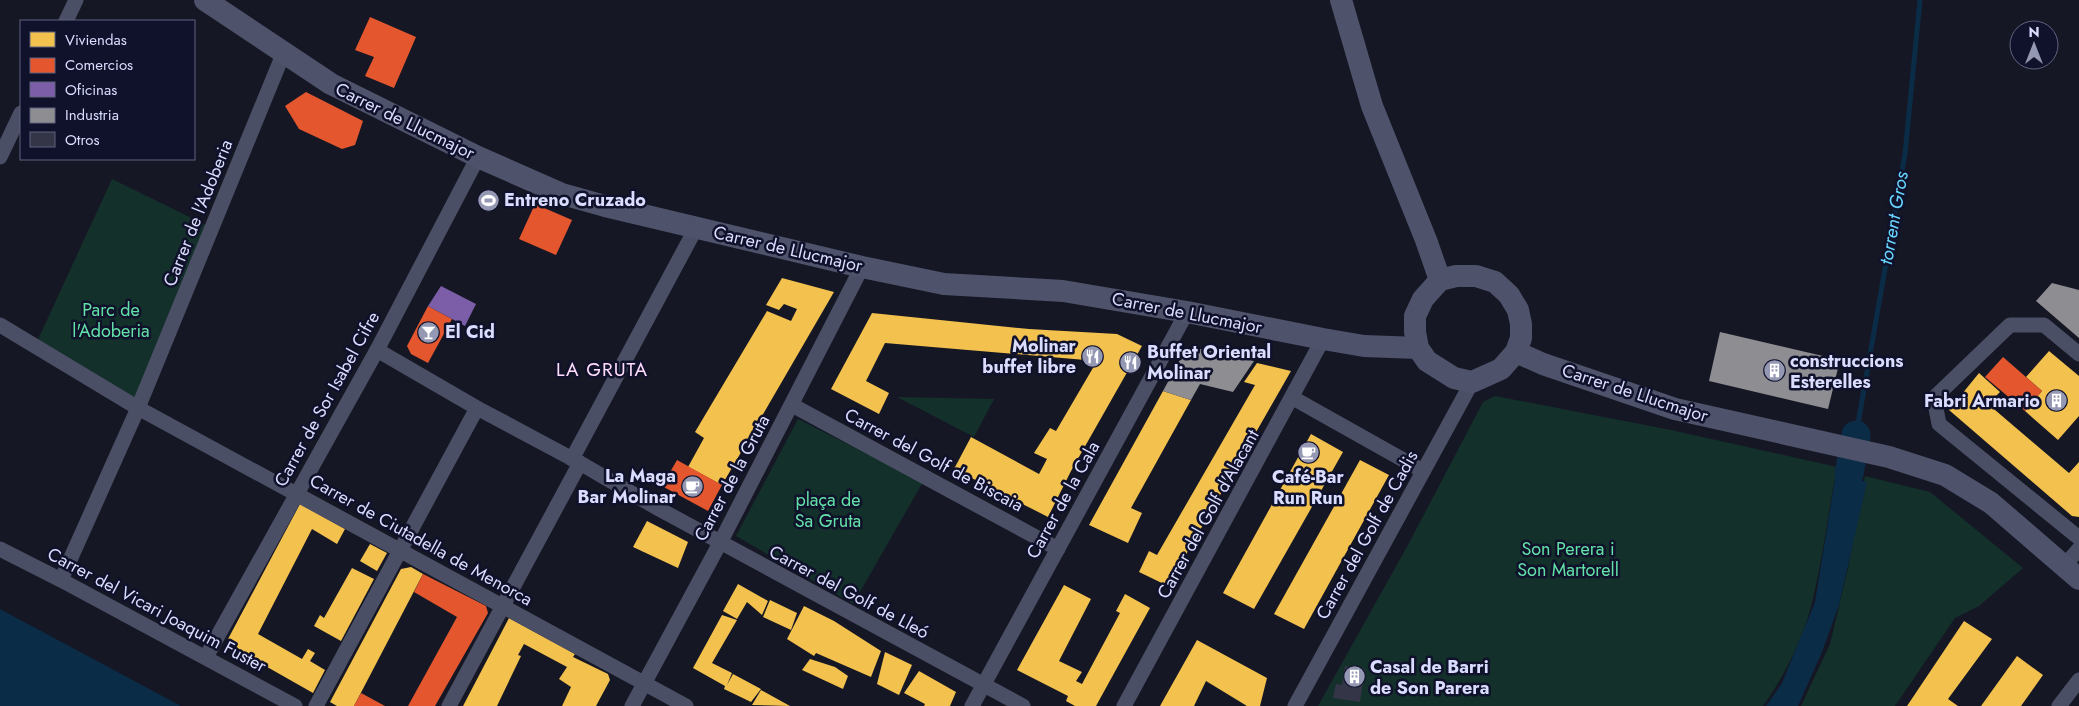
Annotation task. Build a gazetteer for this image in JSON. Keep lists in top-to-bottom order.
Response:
{
  "streets": {
    "street": [
      "Carrer de Llucmajor",
      "Carrer de l'Adoberia",
      "Carrer de Sor Isabel Cifre",
      "Carrer del Golf de Biscaia",
      "Carrer de la Gruta",
      "Carrer de la Cala",
      "Carrer del Golf d'Alacant",
      "Carrer del Golf de Cadis",
      "Carrer de Ciutadella de Menorca",
      "Carrer del Golf de Lleó",
      "Carrer del Vicari Joaquim Fuster"
    ]
  },
  "crossings": [
    ["Carrer de Llucmajor", "Carrer de l'Adoberia"],
    ["Carrer de Llucmajor", "Carrer de Sor Isabel Cifre"],
    ["Carrer de Llucmajor", "Carrer de la Gruta"],
    ["Carrer de Llucmajor", "Carrer de la Cala"],
    ["Carrer de Llucmajor", "Carrer del Golf d'Alacant"],
    ["Carrer de Llucmajor", "Carrer del Golf de Cadis"],
    ["Carrer de l'Adoberia", "Carrer de Ciutadella de Menorca"],
    ["Carrer de l'Adoberia", "Carrer del Vicari Joaquim Fuster"],
    ["Carrer de Sor Isabel Cifre", "Carrer de Ciutadella de Menorca"],
    ["Carrer de Sor Isabel Cifre", "Carrer del Golf de Lleó"],
    ["Carrer de Sor Isabel Cifre", "Carrer del Vicari Joaquim Fuster"],
    ["Carrer del Golf de Biscaia", "Carrer de la Gruta"],
    ["Carrer del Golf de Biscaia", "Carrer de la Cala"],
    ["Carrer de la Gruta", "Carrer de Ciutadella de Menorca"],
    ["Carrer de la Gruta", "Carrer del Golf de Lleó"],
    ["Carrer de la Cala", "Carrer del Golf de Lleó"]
  ],
  "districts": ["LA GRUTA"],
  "water": ["torrent Gros"],
  "parks": ["Parc de l'Adoberia", "plaça de Sa Gruta", "Son Perera i Son Martorell"],
  "places": {
    "sports": ["Entreno Cruzado"],
    "bar": ["El Cid"],
    "restaurant": ["Molinar buffet libre", "Buffet Oriental Molinar"],
    "building": ["construccions Esterelles", "Fabri Armario", "Casal de Barri de Son Parera"],
    "cafe": ["Café-Bar Run Run", "La Maga Bar Molinar"]
  },
  "legend": [
    "Viviendas",
    "Comercios",
    "Oficinas",
    "Industria",
    "Otros"
  ],
  "north": "top"
}
